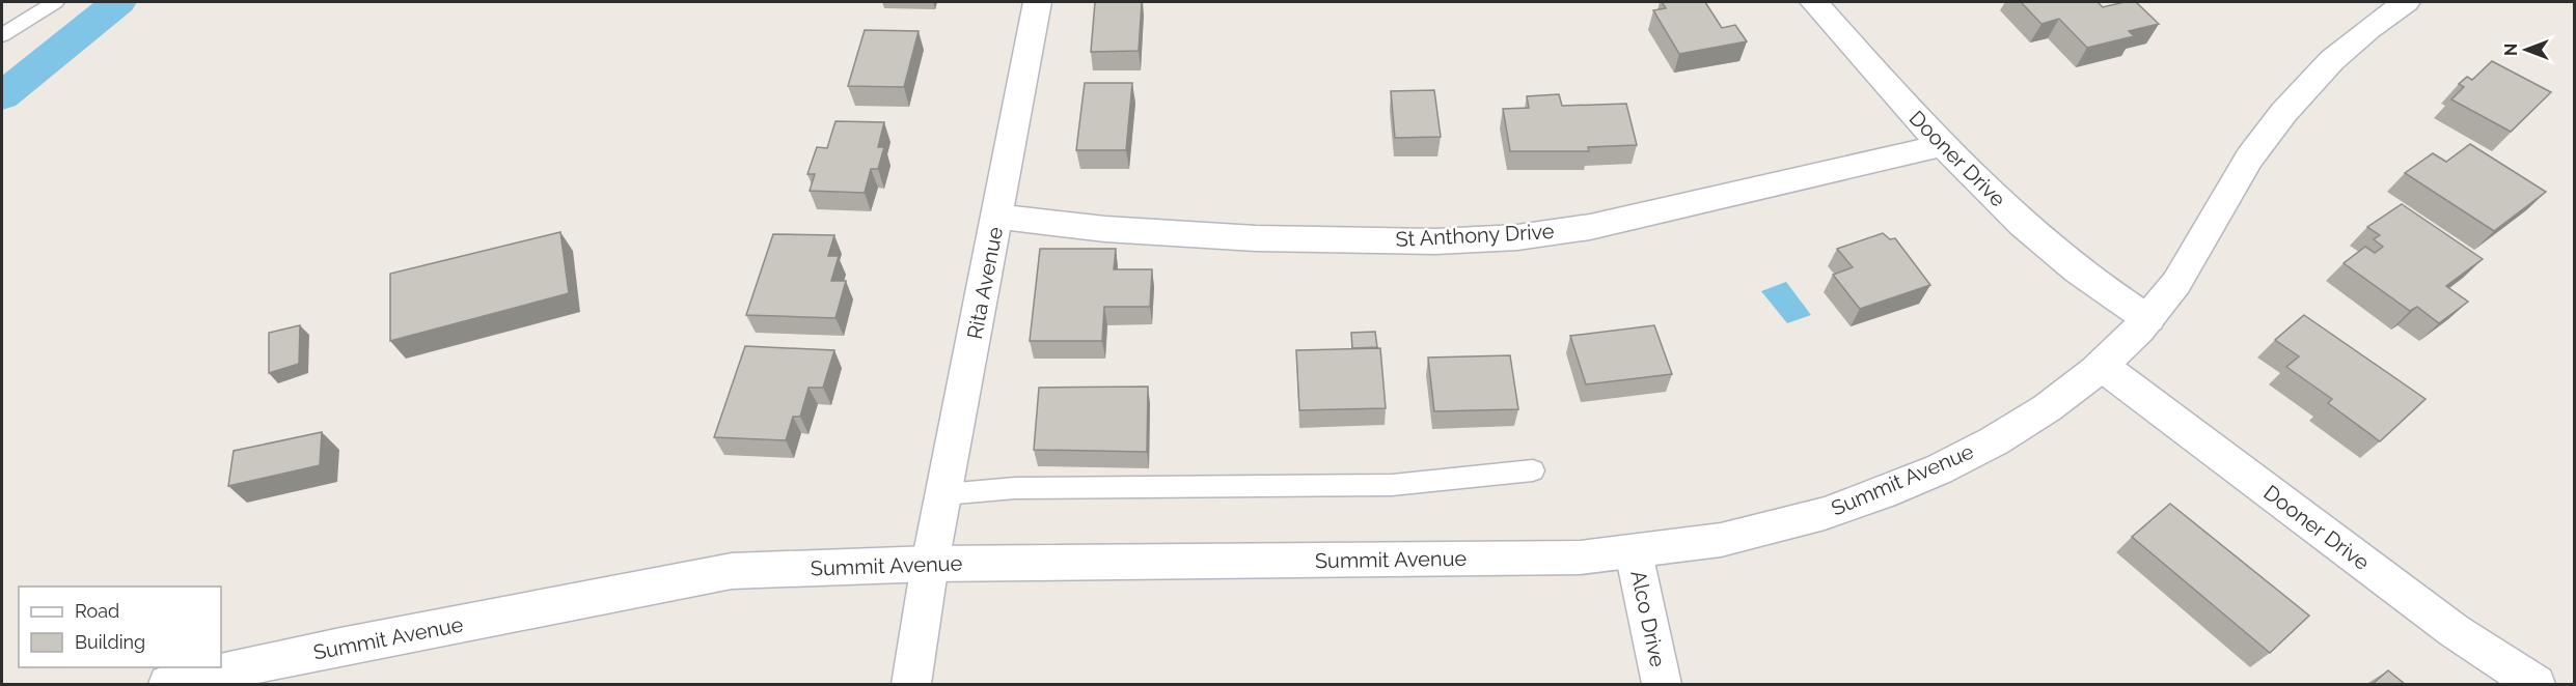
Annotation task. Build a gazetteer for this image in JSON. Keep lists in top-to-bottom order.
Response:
{
  "streets": {
    "street": [
      "Dooner Drive",
      "St Anthony Drive",
      "Rita Avenue",
      "Summit Avenue",
      "Alco Drive"
    ]
  },
  "crossings": [
    ["Dooner Drive", "St Anthony Drive"],
    ["Dooner Drive", "Summit Avenue"],
    ["St Anthony Drive", "Rita Avenue"],
    ["Rita Avenue", "Summit Avenue"],
    ["Summit Avenue", "Alco Drive"]
  ],
  "legend": ["Road", "Building"],
  "north": "left"
}
